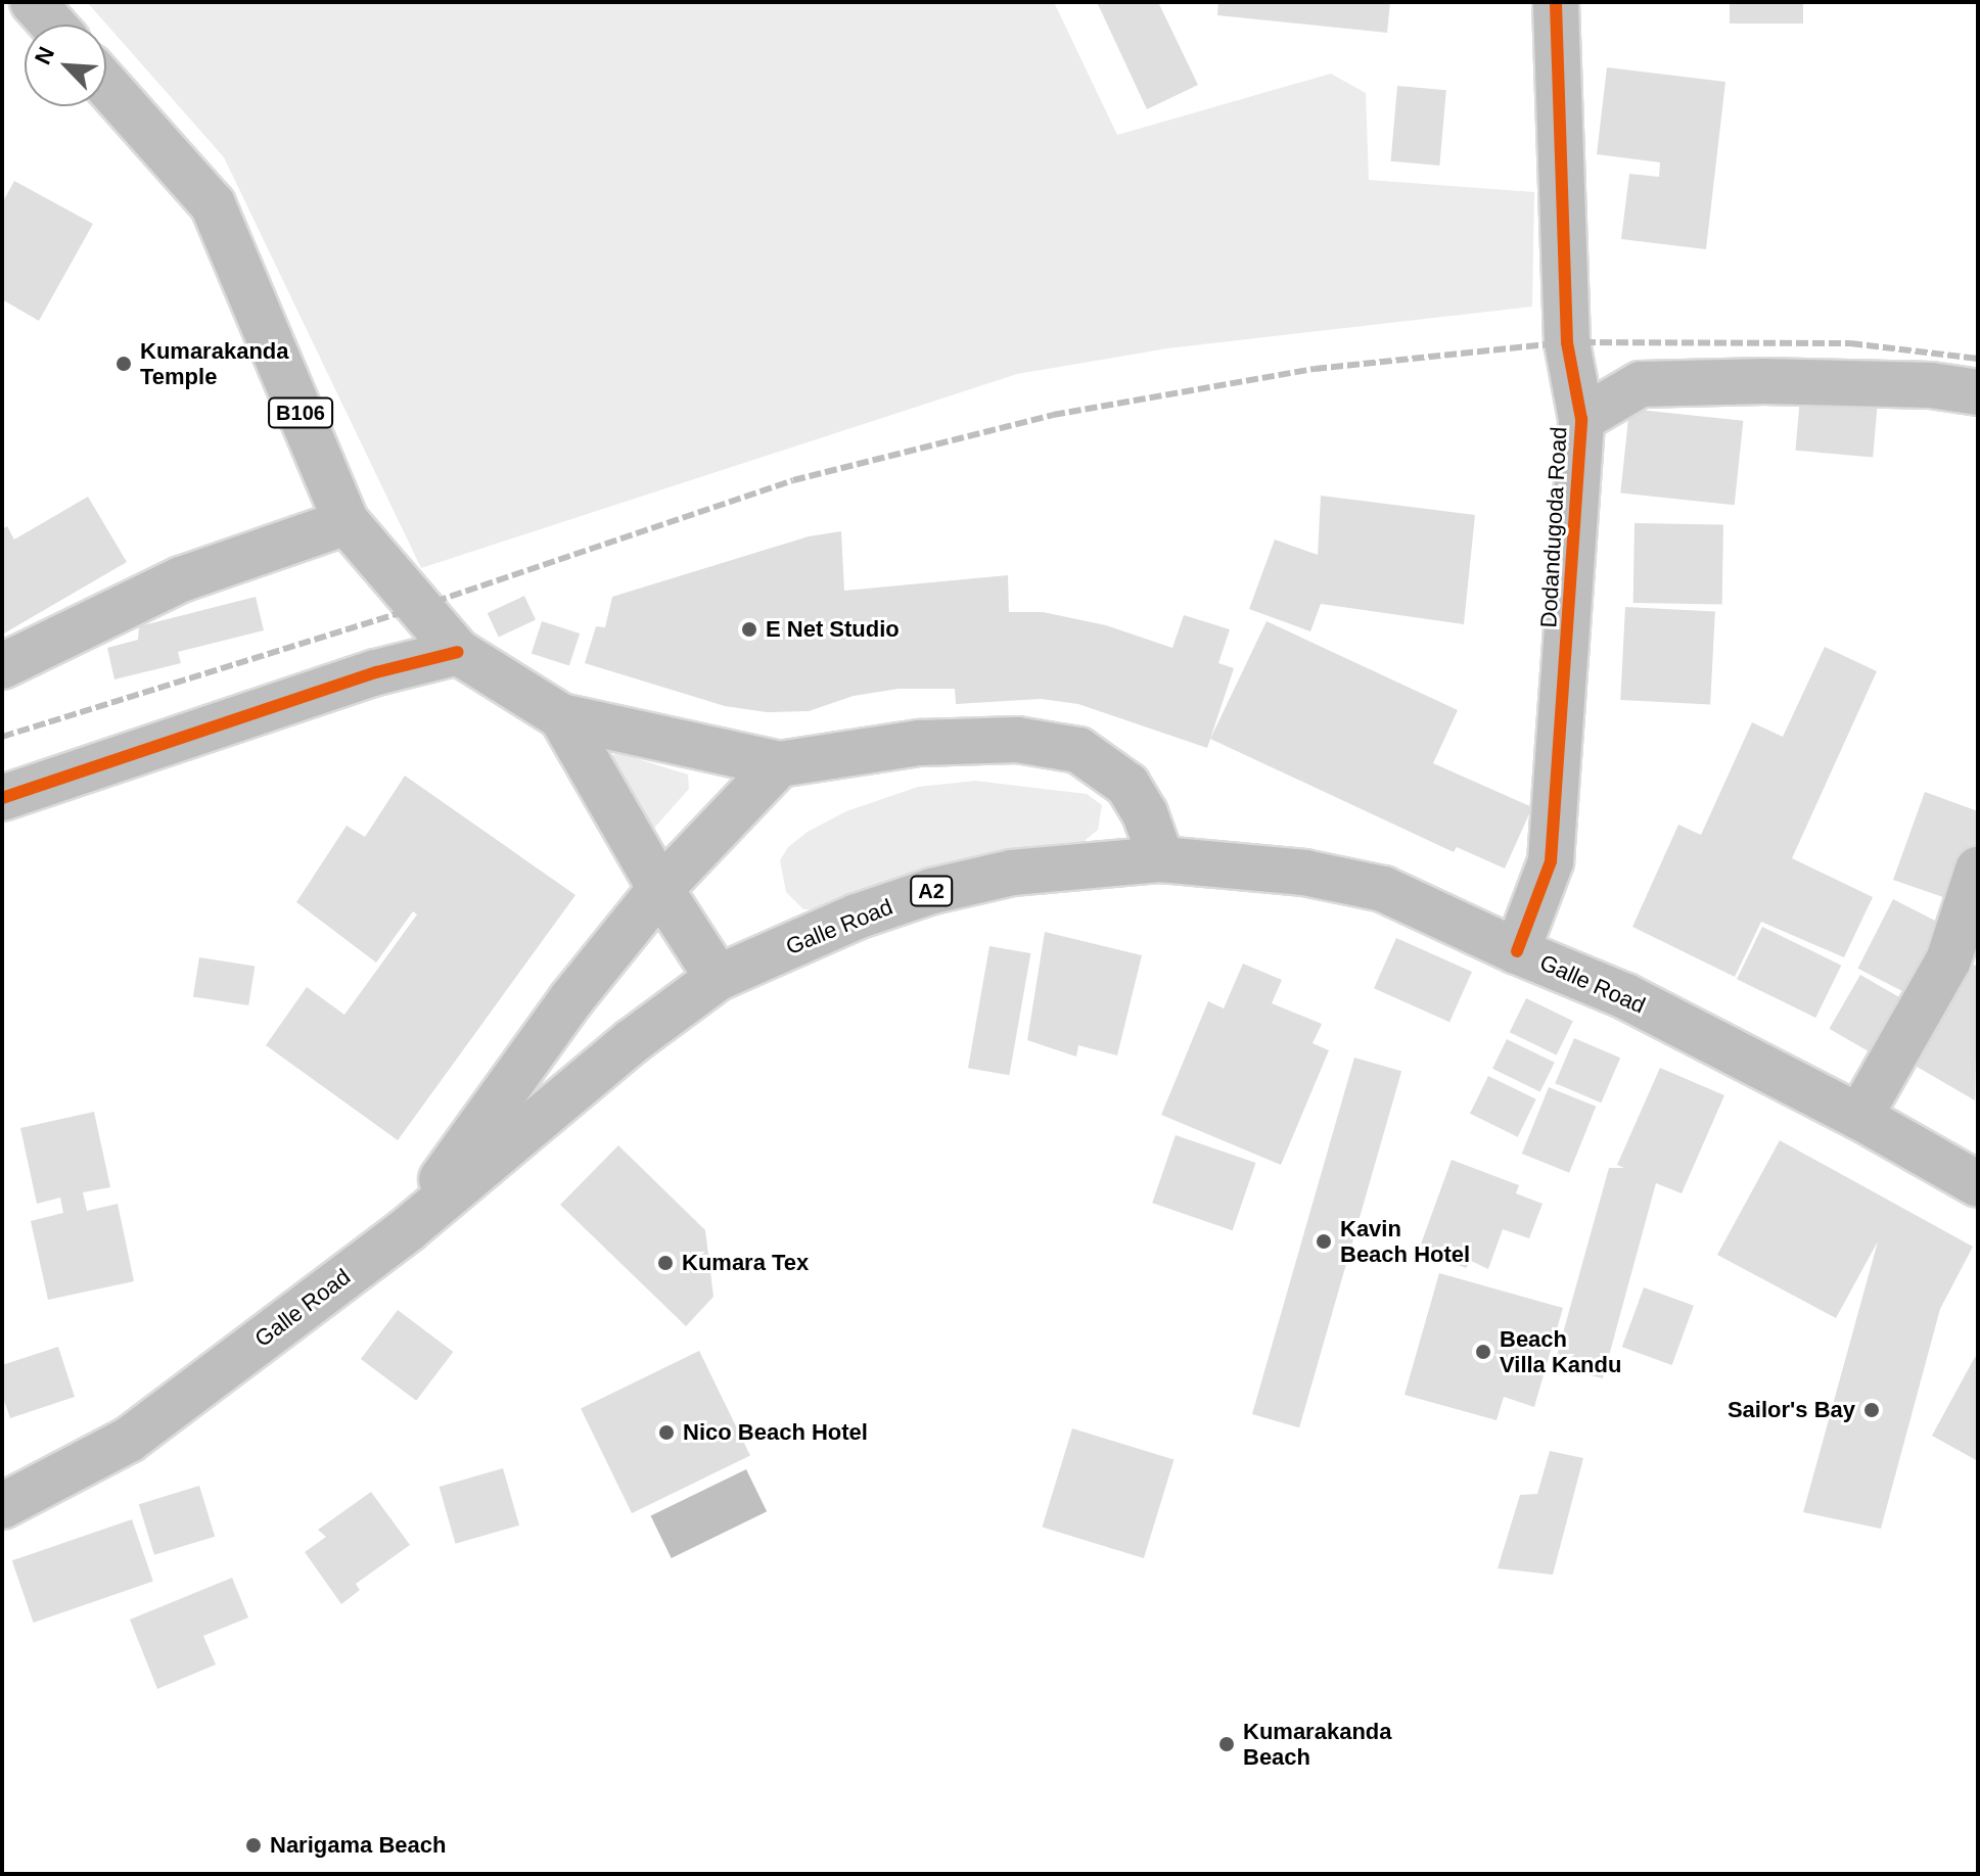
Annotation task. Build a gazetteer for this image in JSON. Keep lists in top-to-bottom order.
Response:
{
  "streets": {
    "main road": [
      "B106",
      "Dodandugoda Road",
      "A2",
      "Galle Road"
    ]
  },
  "crossings": [
    ["B106", "Galle Road"],
    ["Dodandugoda Road", "Galle Road"]
  ],
  "places": [
    "Kumarakanda Temple",
    "E Net Studio",
    "Kavin Beach Hotel",
    "Kumara Tex",
    "Beach Villa Kandu",
    "Sailor's Bay",
    "Nico Beach Hotel",
    "Kumarakanda Beach",
    "Narigama Beach"
  ],
  "north": "top left"
}
